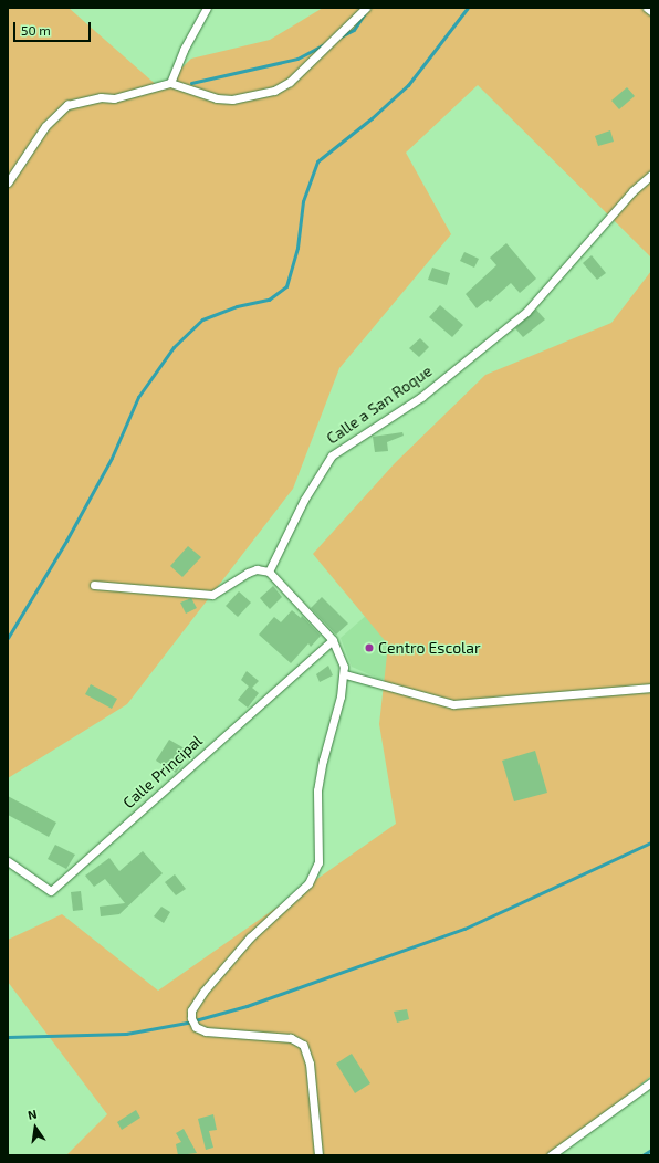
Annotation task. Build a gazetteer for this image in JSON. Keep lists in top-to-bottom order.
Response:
{
  "streets": {
    "street": ["Calle a San Roque", "Calle Principal"]
  },
  "places": ["Centro Escolar"],
  "scale_bar": "50 m",
  "north": "top"
}
